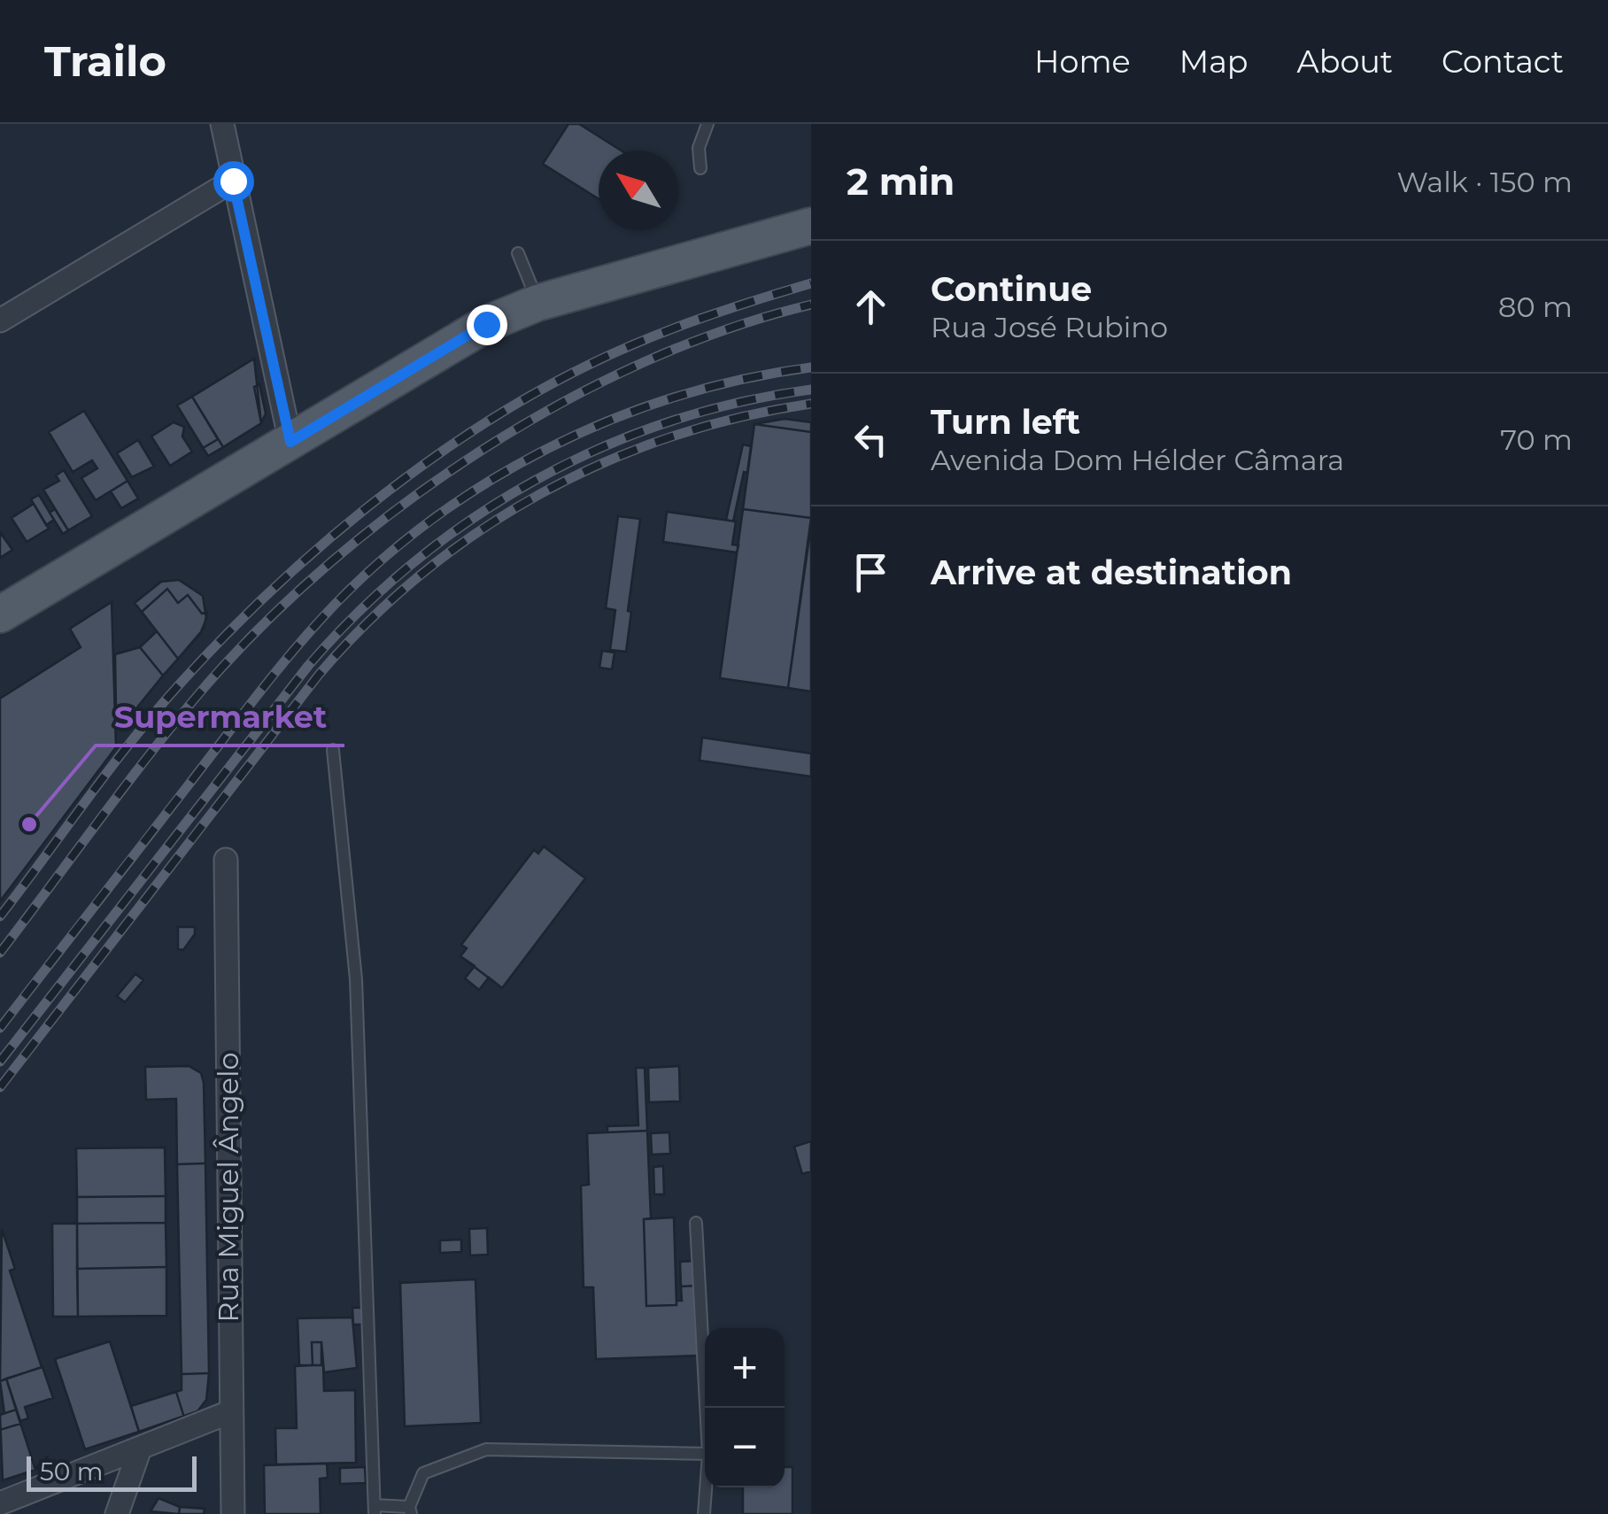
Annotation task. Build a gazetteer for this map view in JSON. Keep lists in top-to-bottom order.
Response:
{
  "streets": {
    "street": ["Rua Miguel Ângelo"]
  },
  "places": ["Supermarket"],
  "scale_bar": "50 m",
  "north": "top left",
  "page": {
    "header": "Trailo",
    "nav": [
      "Home",
      "Map",
      "About",
      "Contact"
    ],
    "heading": ["2 min", "Walk · 150 m"],
    "list": [
      ["Continue", "Rua José Rubino", "80 m"],
      ["Turn left", "Avenida Dom Hélder Câmara", "70 m"],
      "Arrive at destination"
    ],
    "map_buttons": ["+", "−"],
    "scale": "50 m"
  }
}
